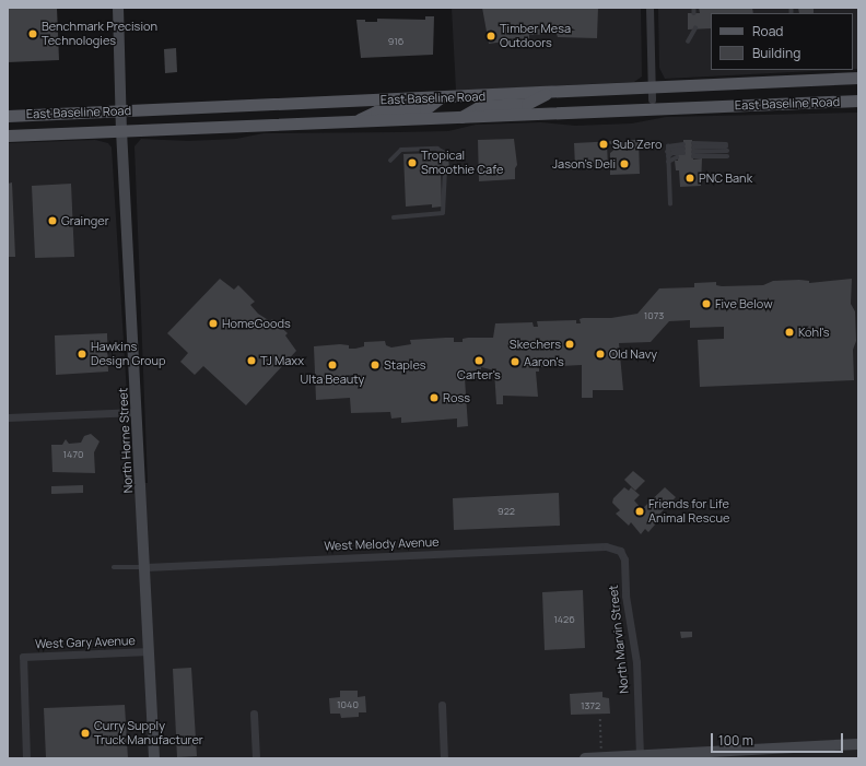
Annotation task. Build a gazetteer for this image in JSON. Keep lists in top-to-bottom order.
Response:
{
  "streets": {
    "main road": ["East Baseline Road"],
    "street": [
      "North Horne Street",
      "West Melody Avenue",
      "North Marvin Street",
      "West Gary Avenue"
    ]
  },
  "crossings": [
    ["East Baseline Road", "North Horne Street"],
    ["North Horne Street", "West Melody Avenue"],
    ["North Horne Street", "West Gary Avenue"],
    ["West Melody Avenue", "North Marvin Street"]
  ],
  "places": [
    "Benchmark Precision Technologies",
    "Timber Mesa Outdoors",
    "Sub Zero",
    "Tropical Smoothie Cafe",
    "Jason's Deli",
    "PNC Bank",
    "Grainger",
    "Five Below",
    "HomeGoods",
    "Kohl's",
    "Skechers",
    "Hawkins Design Group",
    "Old Navy",
    "TJ Maxx",
    "Carter's",
    "Aaron's",
    "Ulta Beauty",
    "Staples",
    "Ross",
    "Friends for Life Animal Rescue",
    "Curry Supply Truck Manufacturer"
  ],
  "house_numbers": [
    "916",
    "1073",
    "1470",
    "922",
    "1426",
    "1040",
    "1372"
  ],
  "legend": ["Road", "Building"],
  "scale_bar": "100 m"
}
